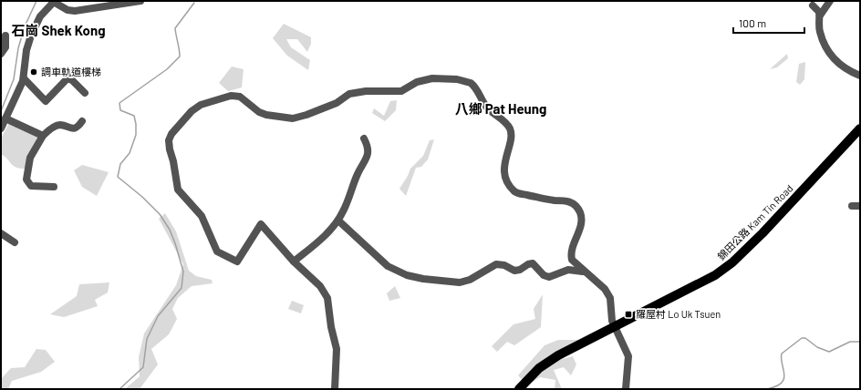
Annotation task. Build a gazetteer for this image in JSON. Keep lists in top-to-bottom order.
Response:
{
  "streets": {
    "main road": ["錦田公路 Kam Tin Road"]
  },
  "districts": ["石崗 Shek Kong", "八鄉 Pat Heung"],
  "places": {
    "other": ["調車軌道樓梯"],
    "transit": ["羅屋村 Lo Uk Tsuen"]
  },
  "scale_bar": "100 m"
}
